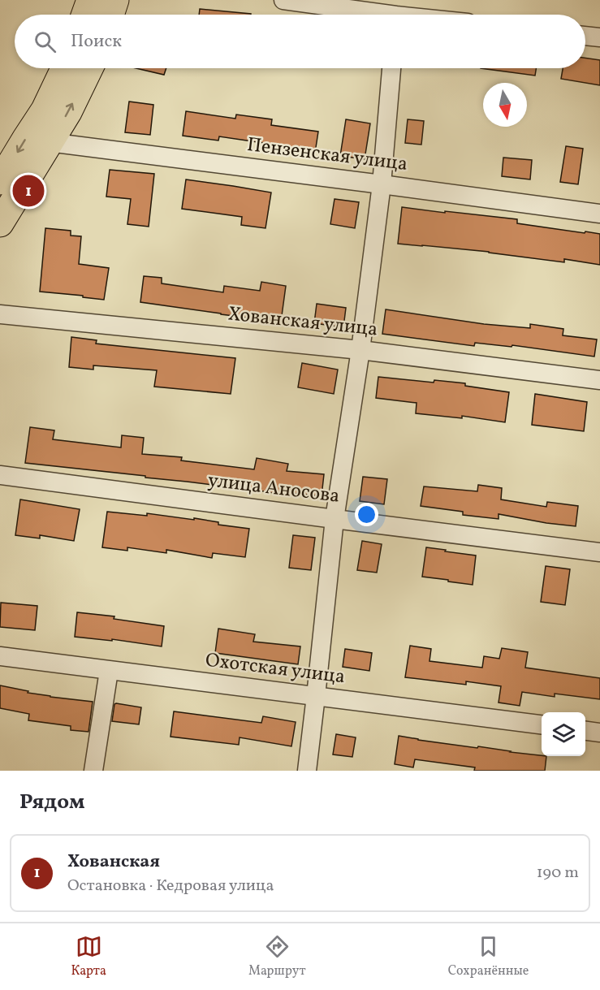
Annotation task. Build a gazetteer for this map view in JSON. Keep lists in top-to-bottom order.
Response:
{
  "streets": {
    "street": [
      "Пензенская улица",
      "Хованская улица",
      "улица Аносова",
      "Охотская улица"
    ]
  },
  "north": "bottom",
  "page": {
    "search": "Поиск",
    "pins": "1",
    "heading": "Рядом",
    "list": [
      {
        "mark": "1",
        "name": "Хованская",
        "note": "Остановка · Кедровая улица",
        "value": "190 m"
      }
    ],
    "nav": ["Карта", "Маршрут", "Сохранённые"]
  }
}
